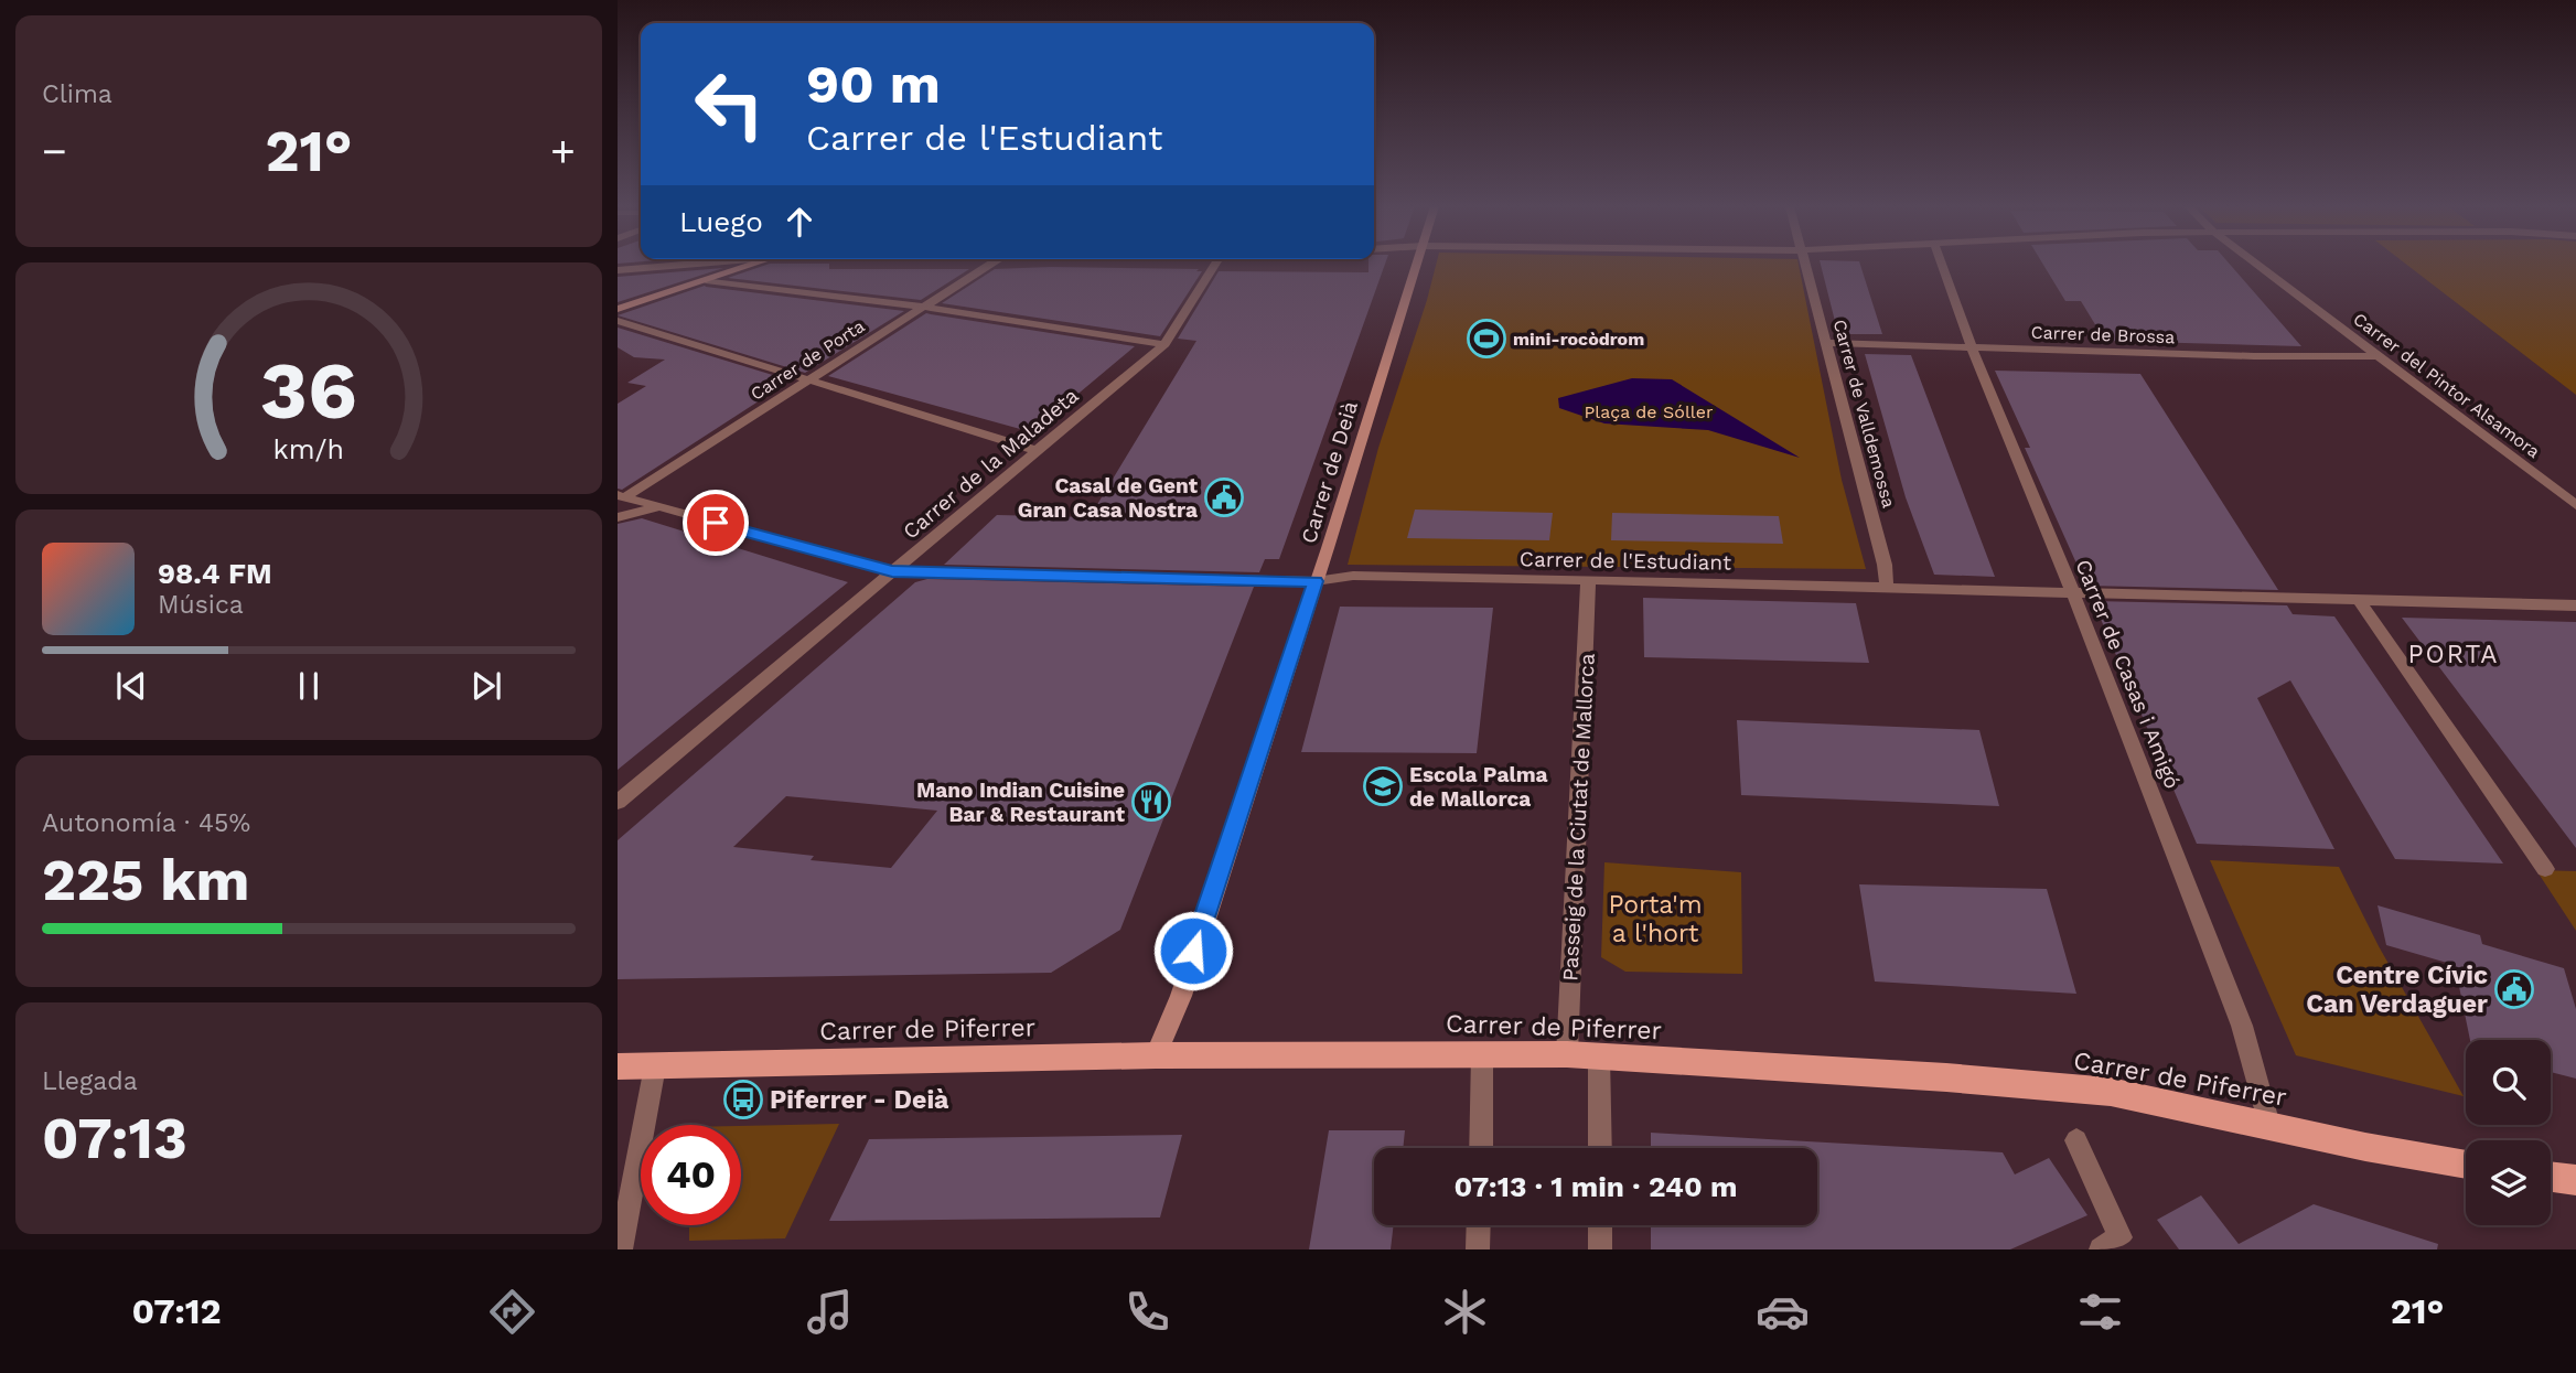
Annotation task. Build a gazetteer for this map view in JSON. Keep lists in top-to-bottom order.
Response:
{
  "streets": {
    "main road": ["Carrer de Piferrer"],
    "street": [
      "Carrer de Brossa",
      "Carrer de Porta",
      "Carrer del Pintor Alsamora",
      "Carrer de Valldemossa",
      "Carrer de la Maladeta",
      "Carrer de Deià",
      "Carrer de l'Estudiant",
      "Carrer de Casas i Amigó",
      "Passeig de la Ciutat de Mallorca"
    ]
  },
  "crossings": [
    ["Carrer de Brossa", "Carrer del Pintor Alsamora"],
    ["Carrer de Brossa", "Carrer de Valldemossa"],
    ["Carrer de Brossa", "Carrer de Casas i Amigó"],
    ["Carrer de Porta", "Carrer de l'Estudiant"],
    ["Carrer de Valldemossa", "Carrer de l'Estudiant"],
    ["Carrer de la Maladeta", "Carrer de l'Estudiant"],
    ["Carrer de Deià", "Carrer de l'Estudiant"],
    ["Carrer de Deià", "Carrer de Piferrer"],
    ["Carrer de l'Estudiant", "Carrer de Casas i Amigó"],
    ["Carrer de l'Estudiant", "Passeig de la Ciutat de Mallorca"],
    ["Carrer de Casas i Amigó", "Carrer de Piferrer"],
    ["Passeig de la Ciutat de Mallorca", "Carrer de Piferrer"]
  ],
  "districts": ["PORTA"],
  "parks": ["Plaça de Sóller", "Porta'm a l'hort"],
  "places": {
    "sports": ["mini-rocòdrom"],
    "public building": ["Casal de Gent Gran Casa Nostra", "Centre Cívic Can Verdaguer"],
    "school or university": ["Escola Palma de Mallorca"],
    "restaurant": ["Mano Indian Cuisine Bar & Restaurant"],
    "bus stop": ["Piferrer - Deià"]
  },
  "page": {
    "tile": [
      "Clima",
      ["Autonomía · 45%", "225 km"],
      ["Llegada", "07:13"]
    ],
    "turn": ["90 m", "Carrer de l'Estudiant"],
    "heat": ["−", "21°", "+"],
    "then": "Luego",
    "song": ["98.4 FM", "Música"],
    "limit": "40",
    "trip": "07:13 · 1 min · 240 m",
    "tabs": ["07:12", "21°"],
    "gauge": ["36", "km/h"]
  }
}
